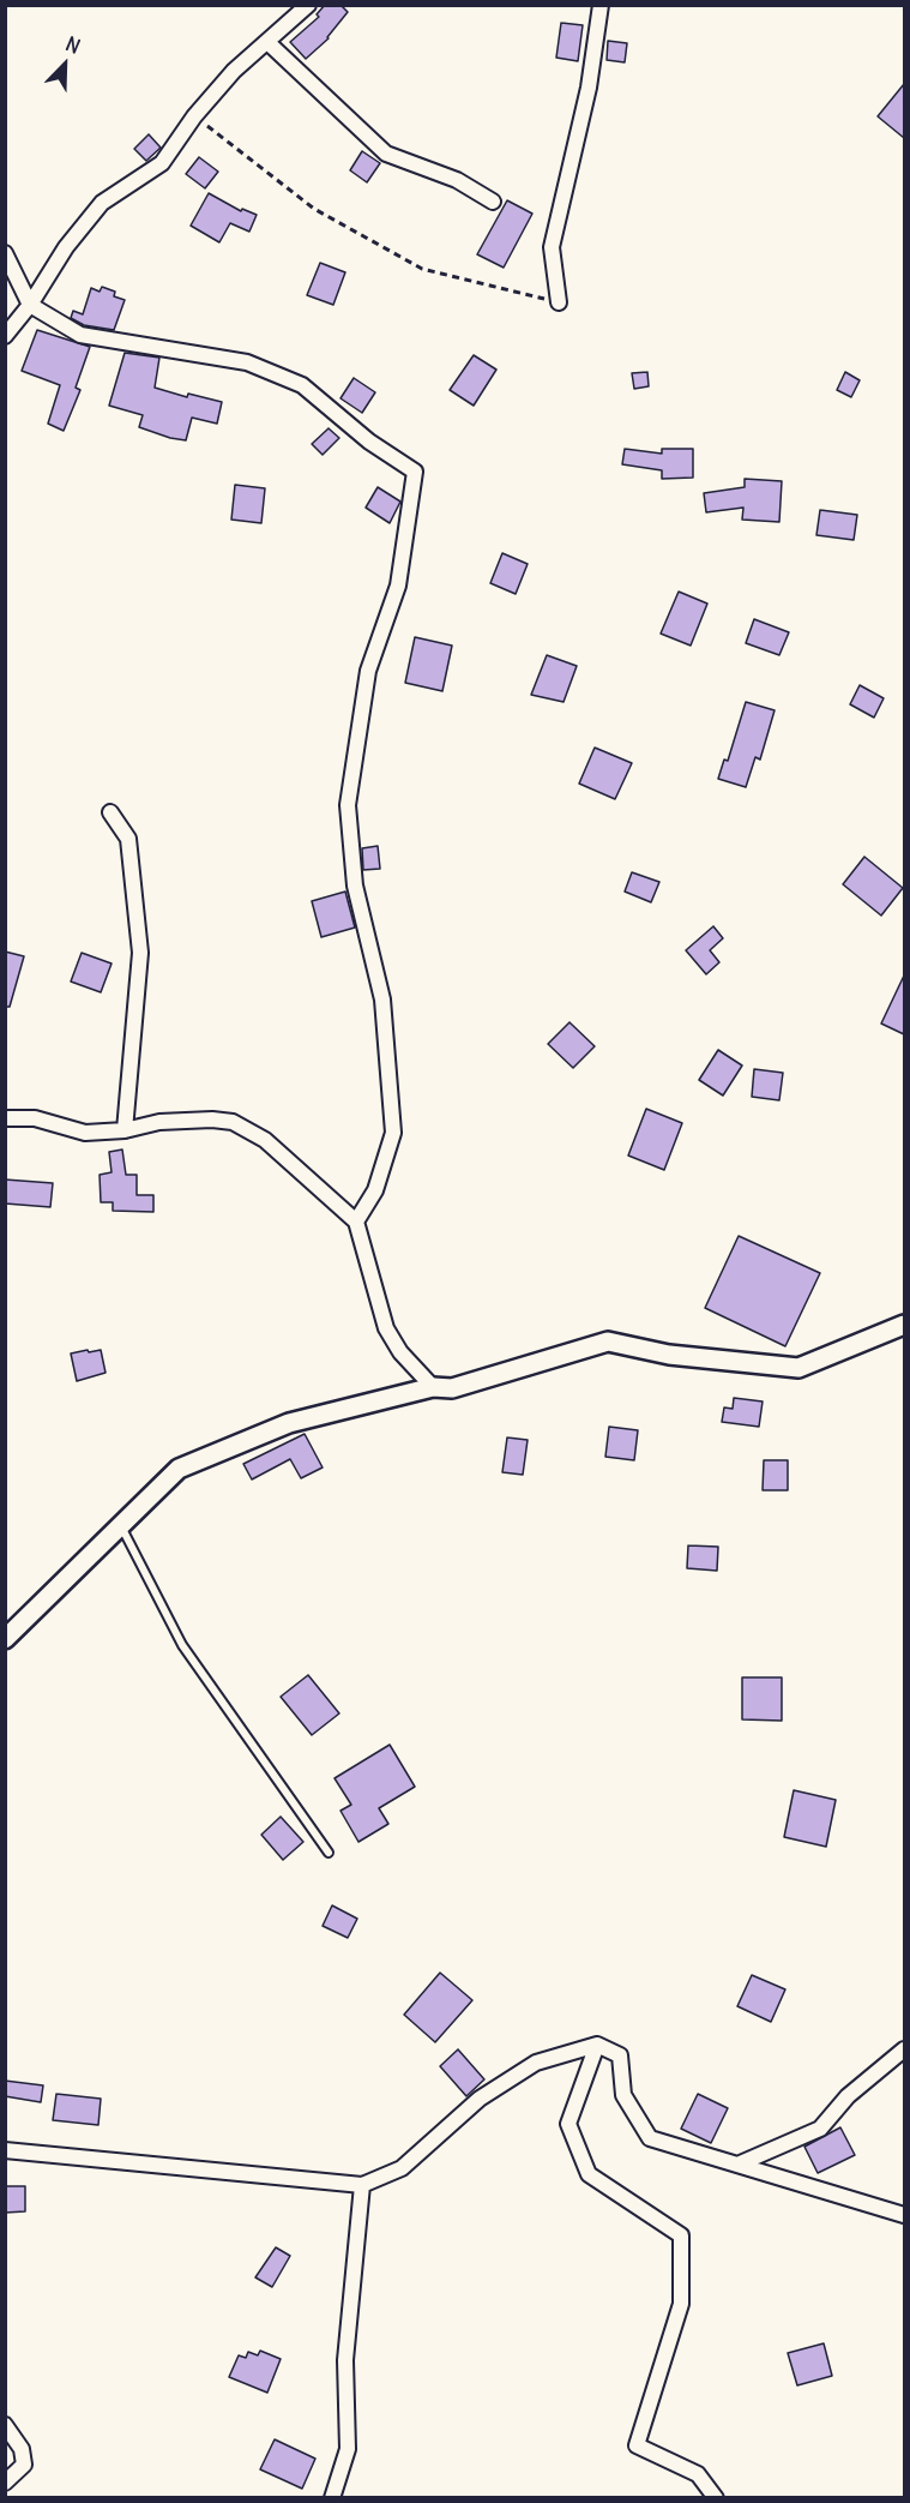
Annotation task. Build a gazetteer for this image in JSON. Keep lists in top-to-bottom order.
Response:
{
  "north": "top right"
}
